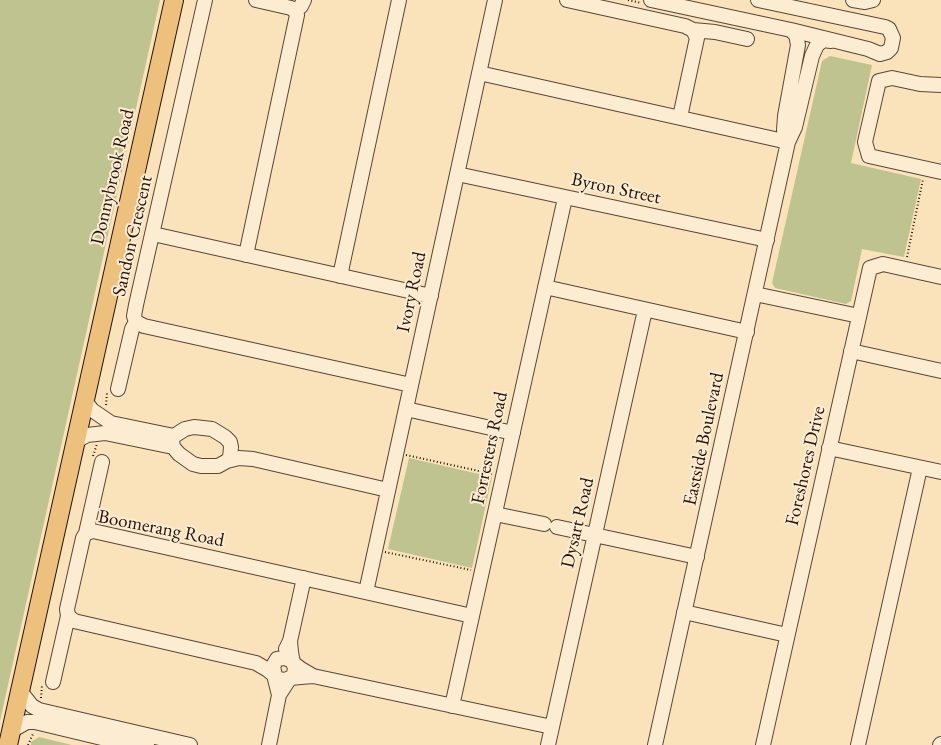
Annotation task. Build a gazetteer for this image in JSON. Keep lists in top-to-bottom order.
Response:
{
  "streets": {
    "main road": ["Donnybrook Road"],
    "street": [
      "Byron Street",
      "Sandon Crescent",
      "Ivory Road",
      "Eastside Boulevard",
      "Forresters Road",
      "Foreshores Drive",
      "Dysart Road",
      "Boomerang Road"
    ]
  },
  "crossings": [
    ["Byron Street", "Ivory Road"],
    ["Byron Street", "Eastside Boulevard"],
    ["Byron Street", "Forresters Road"],
    ["Sandon Crescent", "Ivory Road"],
    ["Ivory Road", "Boomerang Road"],
    ["Forresters Road", "Boomerang Road"]
  ]
}
